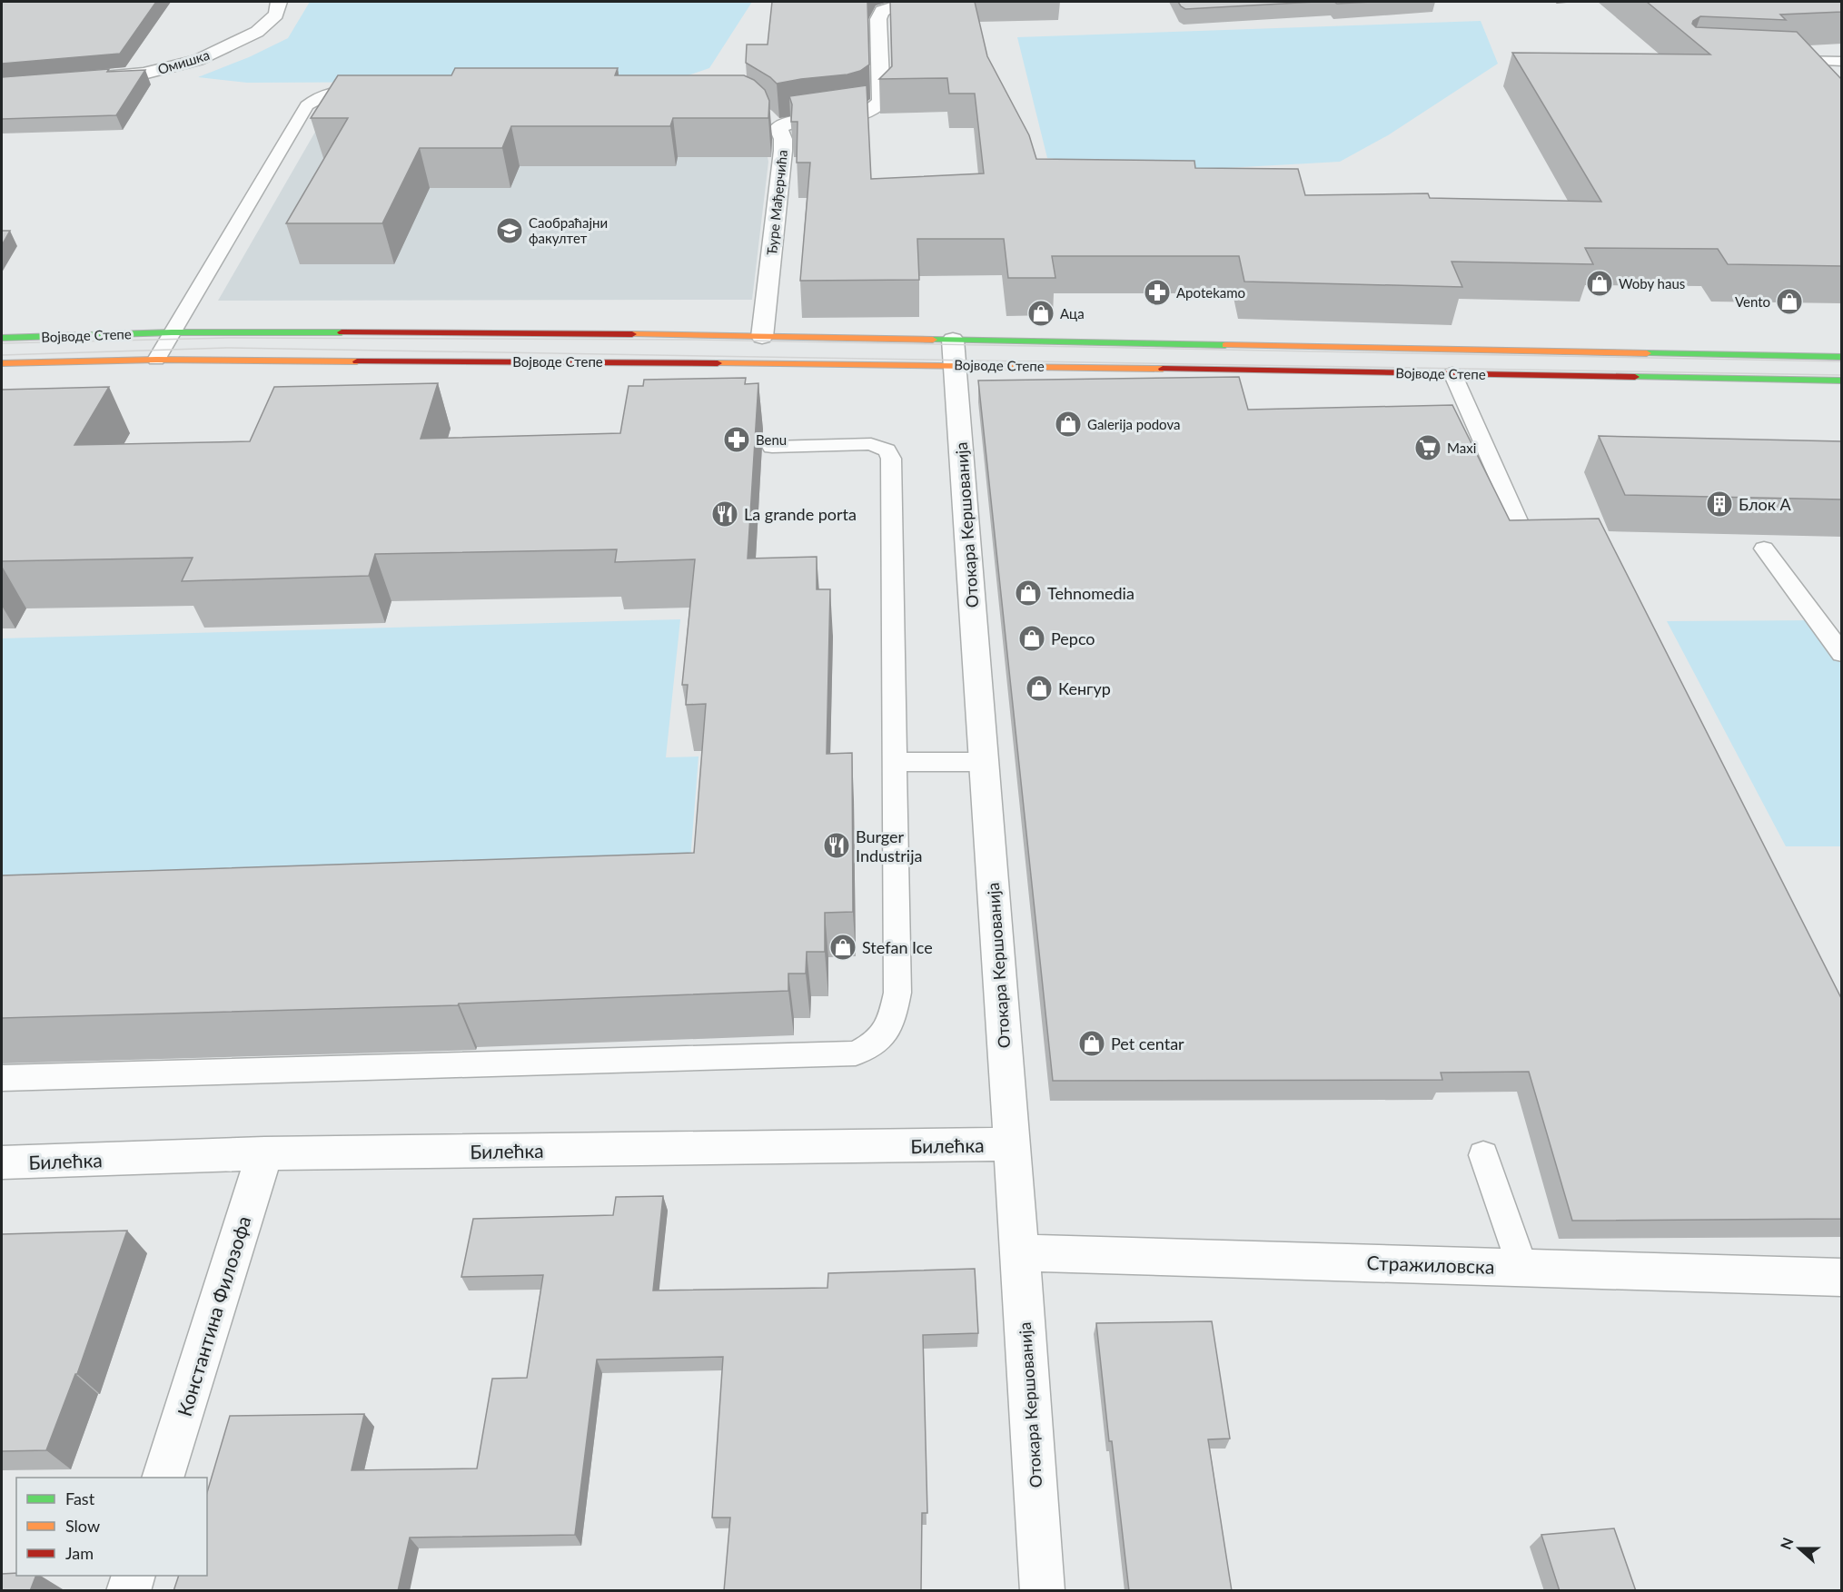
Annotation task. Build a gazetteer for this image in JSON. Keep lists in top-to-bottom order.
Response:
{
  "streets": {
    "main road": ["Војводе Степе"],
    "street": [
      "Омишка",
      "Ђуре Мађерчића",
      "Отокара Кершованија",
      "Билећка",
      "Стражиловска",
      "Константина Филозофа"
    ]
  },
  "crossings": [
    ["Ђуре Мађерчића", "Војводе Степе"],
    ["Војводе Степе", "Отокара Кершованија"],
    ["Отокара Кершованија", "Билећка"],
    ["Отокара Кершованија", "Стражиловска"],
    ["Билећка", "Константина Филозофа"]
  ],
  "places": {
    "school or university": ["Саобраћајни факултет"],
    "shop": [
      "Woby haus",
      "Vento",
      "Аца",
      "Galerija podova",
      "Tehnomedia",
      "Pepco",
      "Кенгур",
      "Stefan Ice",
      "Pet centar"
    ],
    "pharmacy": ["Apotekamo", "Benu"],
    "supermarket": ["Maxi"],
    "building": ["Блок А"],
    "restaurant": ["La grande porta", "Burger Industrija"]
  },
  "legend": ["Fast", "Slow", "Jam"],
  "north": "left"
}
